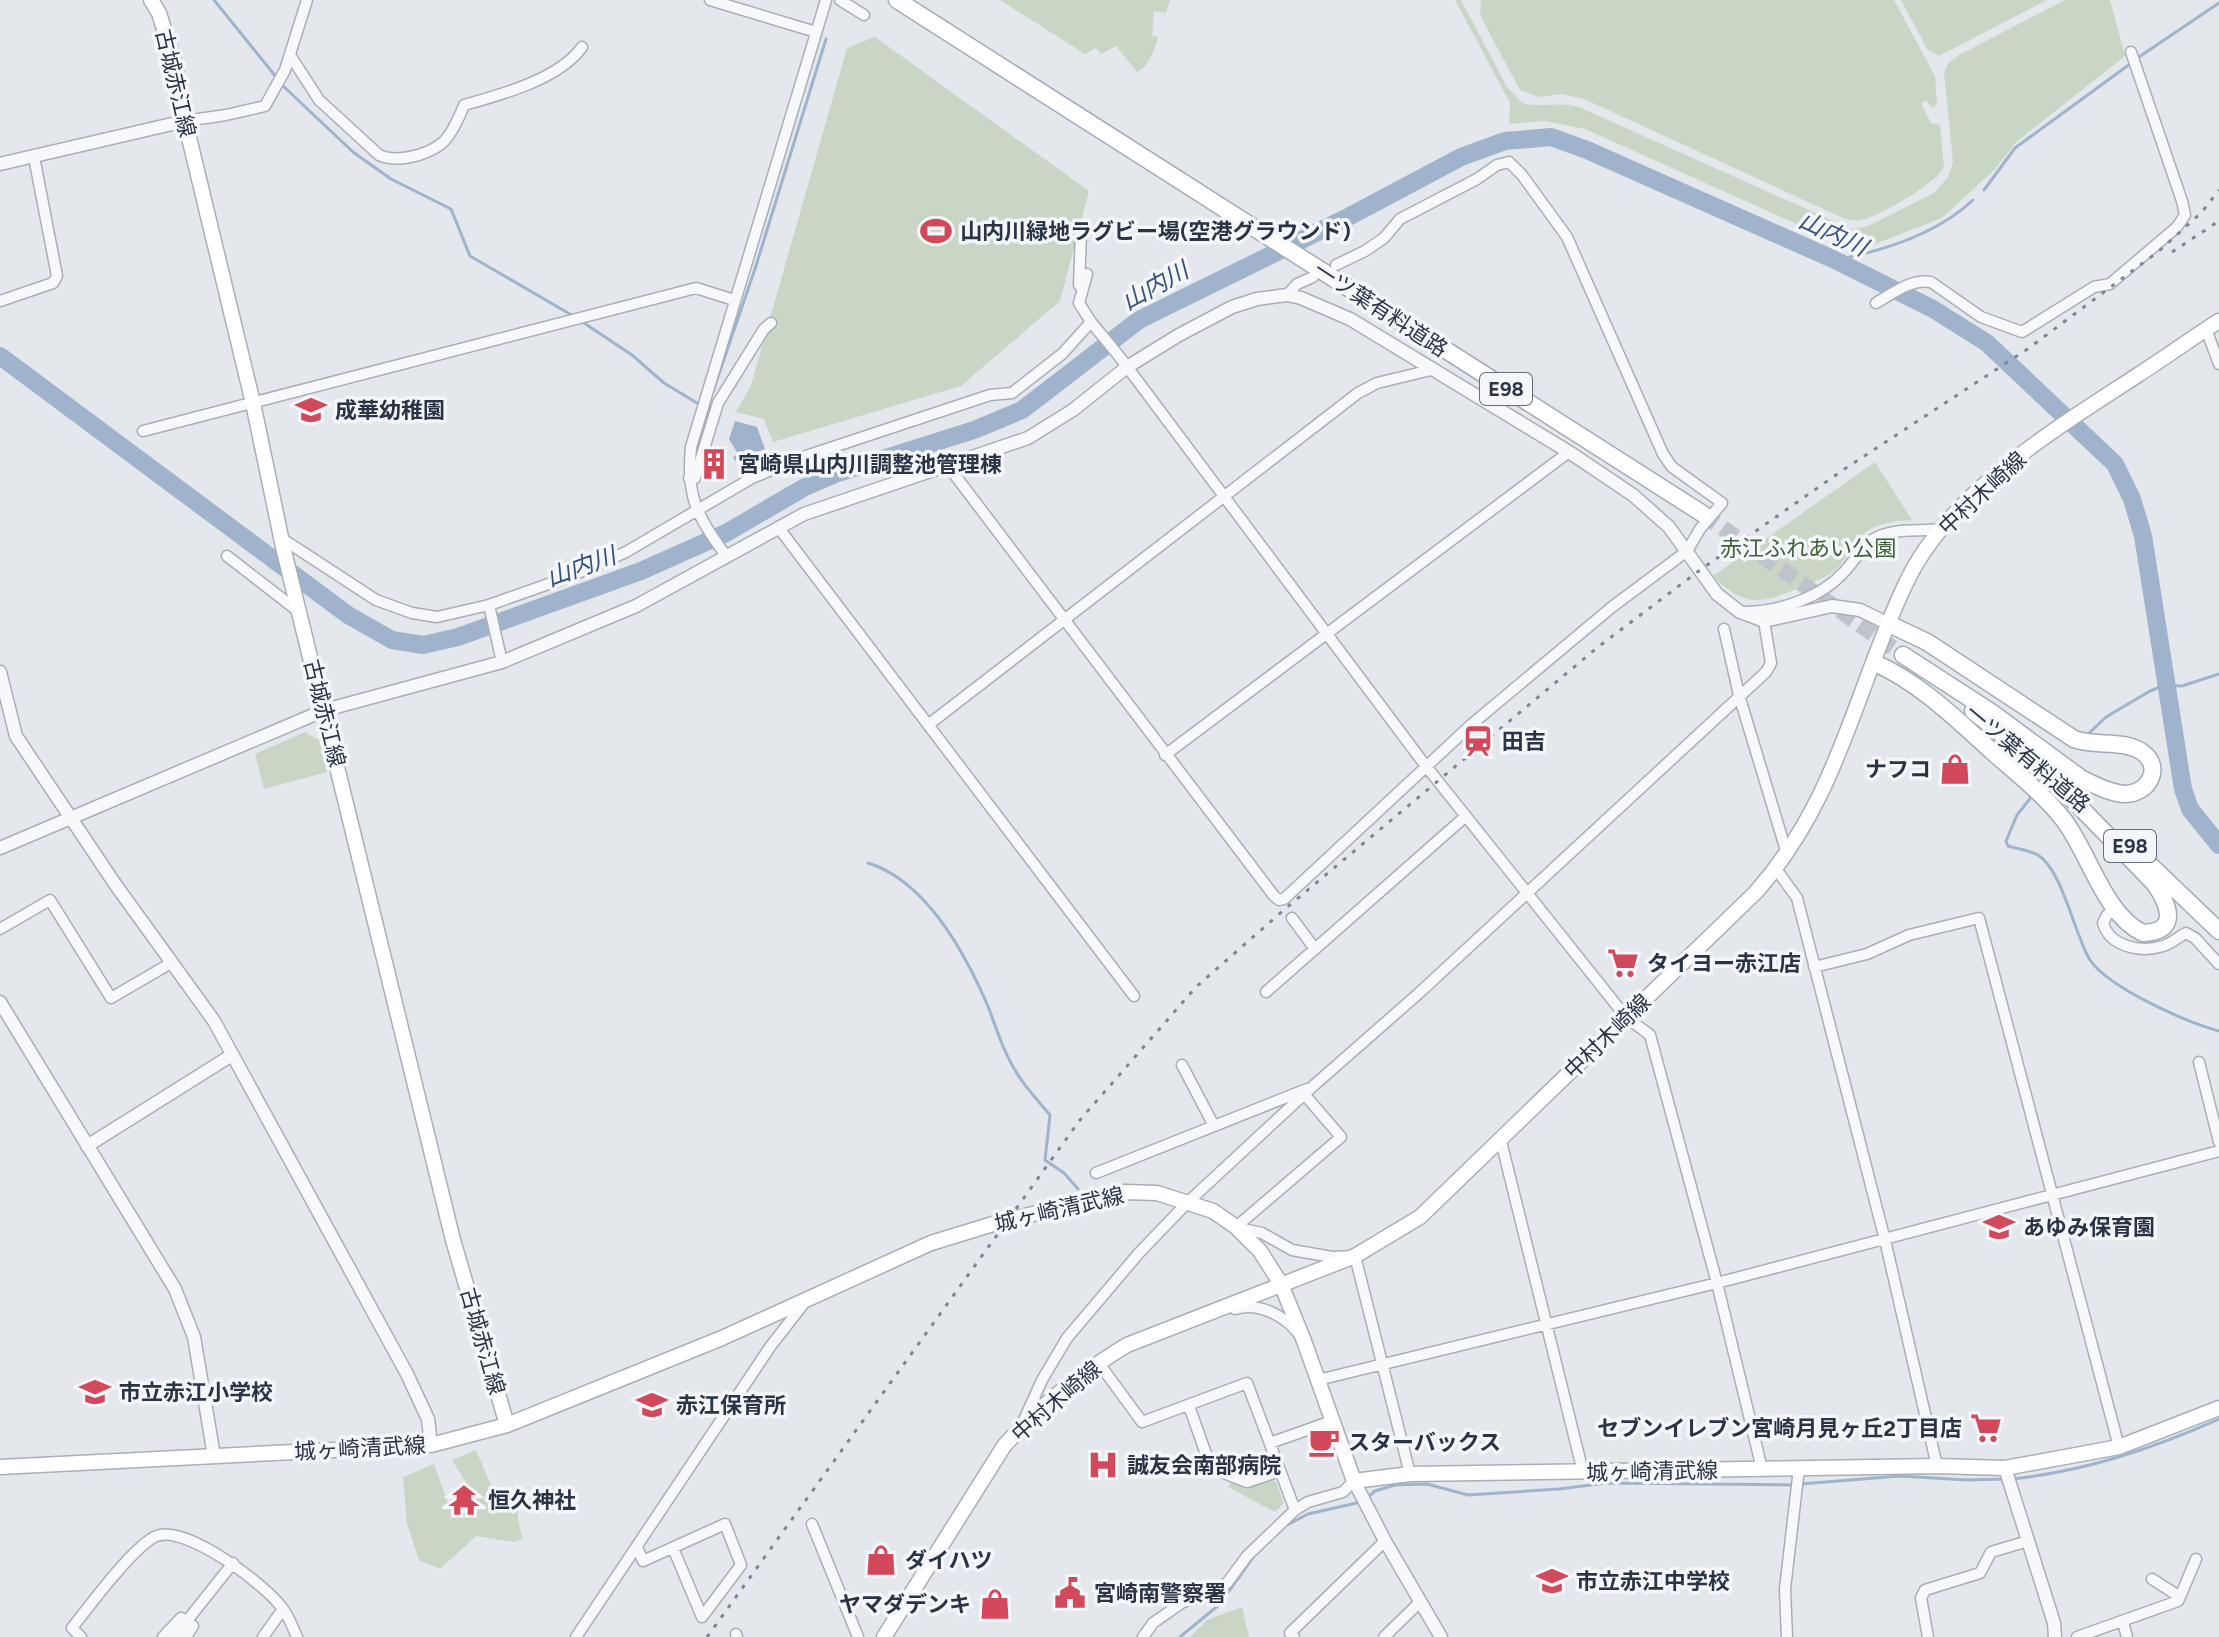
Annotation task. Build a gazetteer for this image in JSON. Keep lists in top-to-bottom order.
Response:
{
  "streets": {
    "main road": [
      "古城赤江線",
      "一ツ葉有料道路",
      "E98",
      "中村木崎線",
      "城ヶ崎清武線"
    ]
  },
  "crossings": [
    ["古城赤江線", "城ヶ崎清武線"],
    ["一ツ葉有料道路", "中村木崎線"],
    ["中村木崎線", "城ヶ崎清武線"]
  ],
  "water": ["山内川"],
  "parks": ["赤江ふれあい公園"],
  "places": {
    "sports": ["山内川緑地ラグビー場(空港グラウンド)"],
    "school or university": [
      "成華幼稚園",
      "あゆみ保育園",
      "市立赤江小学校",
      "赤江保育所",
      "市立赤江中学校"
    ],
    "building": ["宮崎県山内川調整池管理棟"],
    "station": ["田吉"],
    "shop": ["ナフコ", "ダイハツ", "ヤマダデンキ"],
    "supermarket": ["タイヨー赤江店", "セブンイレブン宮崎月見ヶ丘2丁目店"],
    "cafe": ["スターバックス"],
    "hospital": ["誠友会南部病院"],
    "temple": ["恒久神社"],
    "public building": ["宮崎南警察署"]
  }
}
